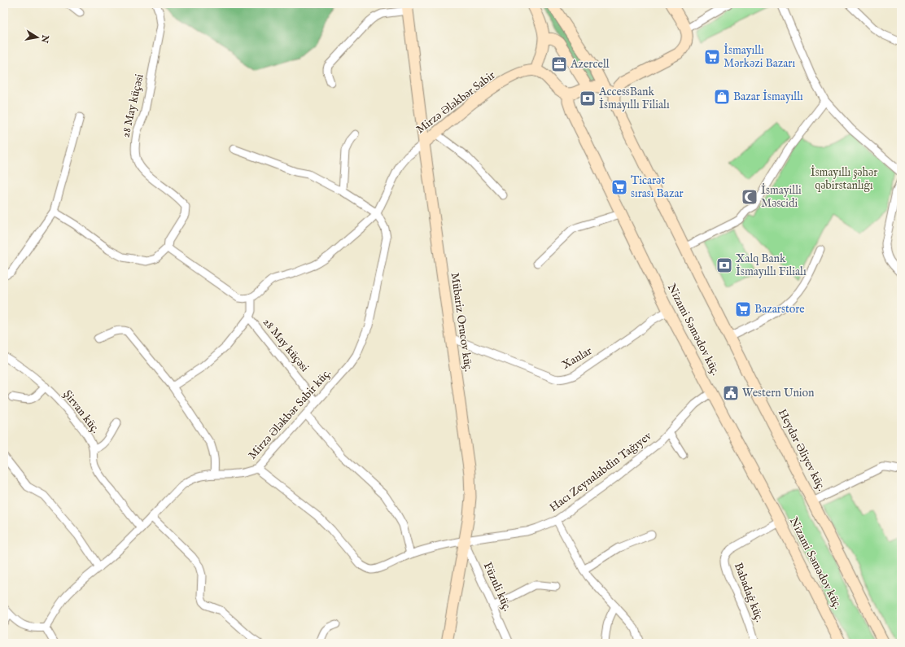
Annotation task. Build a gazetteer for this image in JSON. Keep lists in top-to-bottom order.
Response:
{
  "streets": {
    "street": [
      "Mirzə Ələkbər Sabir",
      "28 May küçəsi",
      "Mübariz Orucov küç.",
      "Nizami Səmədov küç.",
      "Xanlar",
      "Şirvan küç.",
      "Mirzə Ələkbər Sabir küç.",
      "Heydər Əliyev küç.",
      "Hacı Zeynalabdin Tağıyev",
      "Füzuli küç.",
      "Babadağ küç."
    ]
  },
  "crossings": [
    ["Mirzə Ələkbər Sabir", "Mübariz Orucov küç."],
    ["Mirzə Ələkbər Sabir", "Mirzə Ələkbər Sabir küç."],
    ["28 May küçəsi", "Mirzə Ələkbər Sabir küç."],
    ["Mübariz Orucov küç.", "Xanlar"],
    ["Mübariz Orucov küç.", "Hacı Zeynalabdin Tağıyev"],
    ["Mübariz Orucov küç.", "Füzuli küç."],
    ["Nizami Səmədov küç.", "Xanlar"],
    ["Nizami Səmədov küç.", "Hacı Zeynalabdin Tağıyev"],
    ["Nizami Səmədov küç.", "Babadağ küç."],
    ["Şirvan küç.", "Mirzə Ələkbər Sabir küç."],
    ["Mirzə Ələkbər Sabir küç.", "Hacı Zeynalabdin Tağıyev"],
    ["Hacı Zeynalabdin Tağıyev", "Füzuli küç."]
  ],
  "parks": ["İsmayıllı şəhər qəbirstanlığı"],
  "places": {
    "supermarket": ["İsmayıllı Mərkəzi Bazarı", "Ticarət sırası Bazar", "Bazarstore"],
    "office": ["Azercell"],
    "shop": ["Bazar İsmayıllı"],
    "bank": ["AccessBank İsmayıllı Filialı", "Xalq Bank İsmayıllı Filialı"],
    "mosque": ["İsmayilli Məscidi"],
    "public building": ["Western Union"]
  },
  "north": "right"
}
